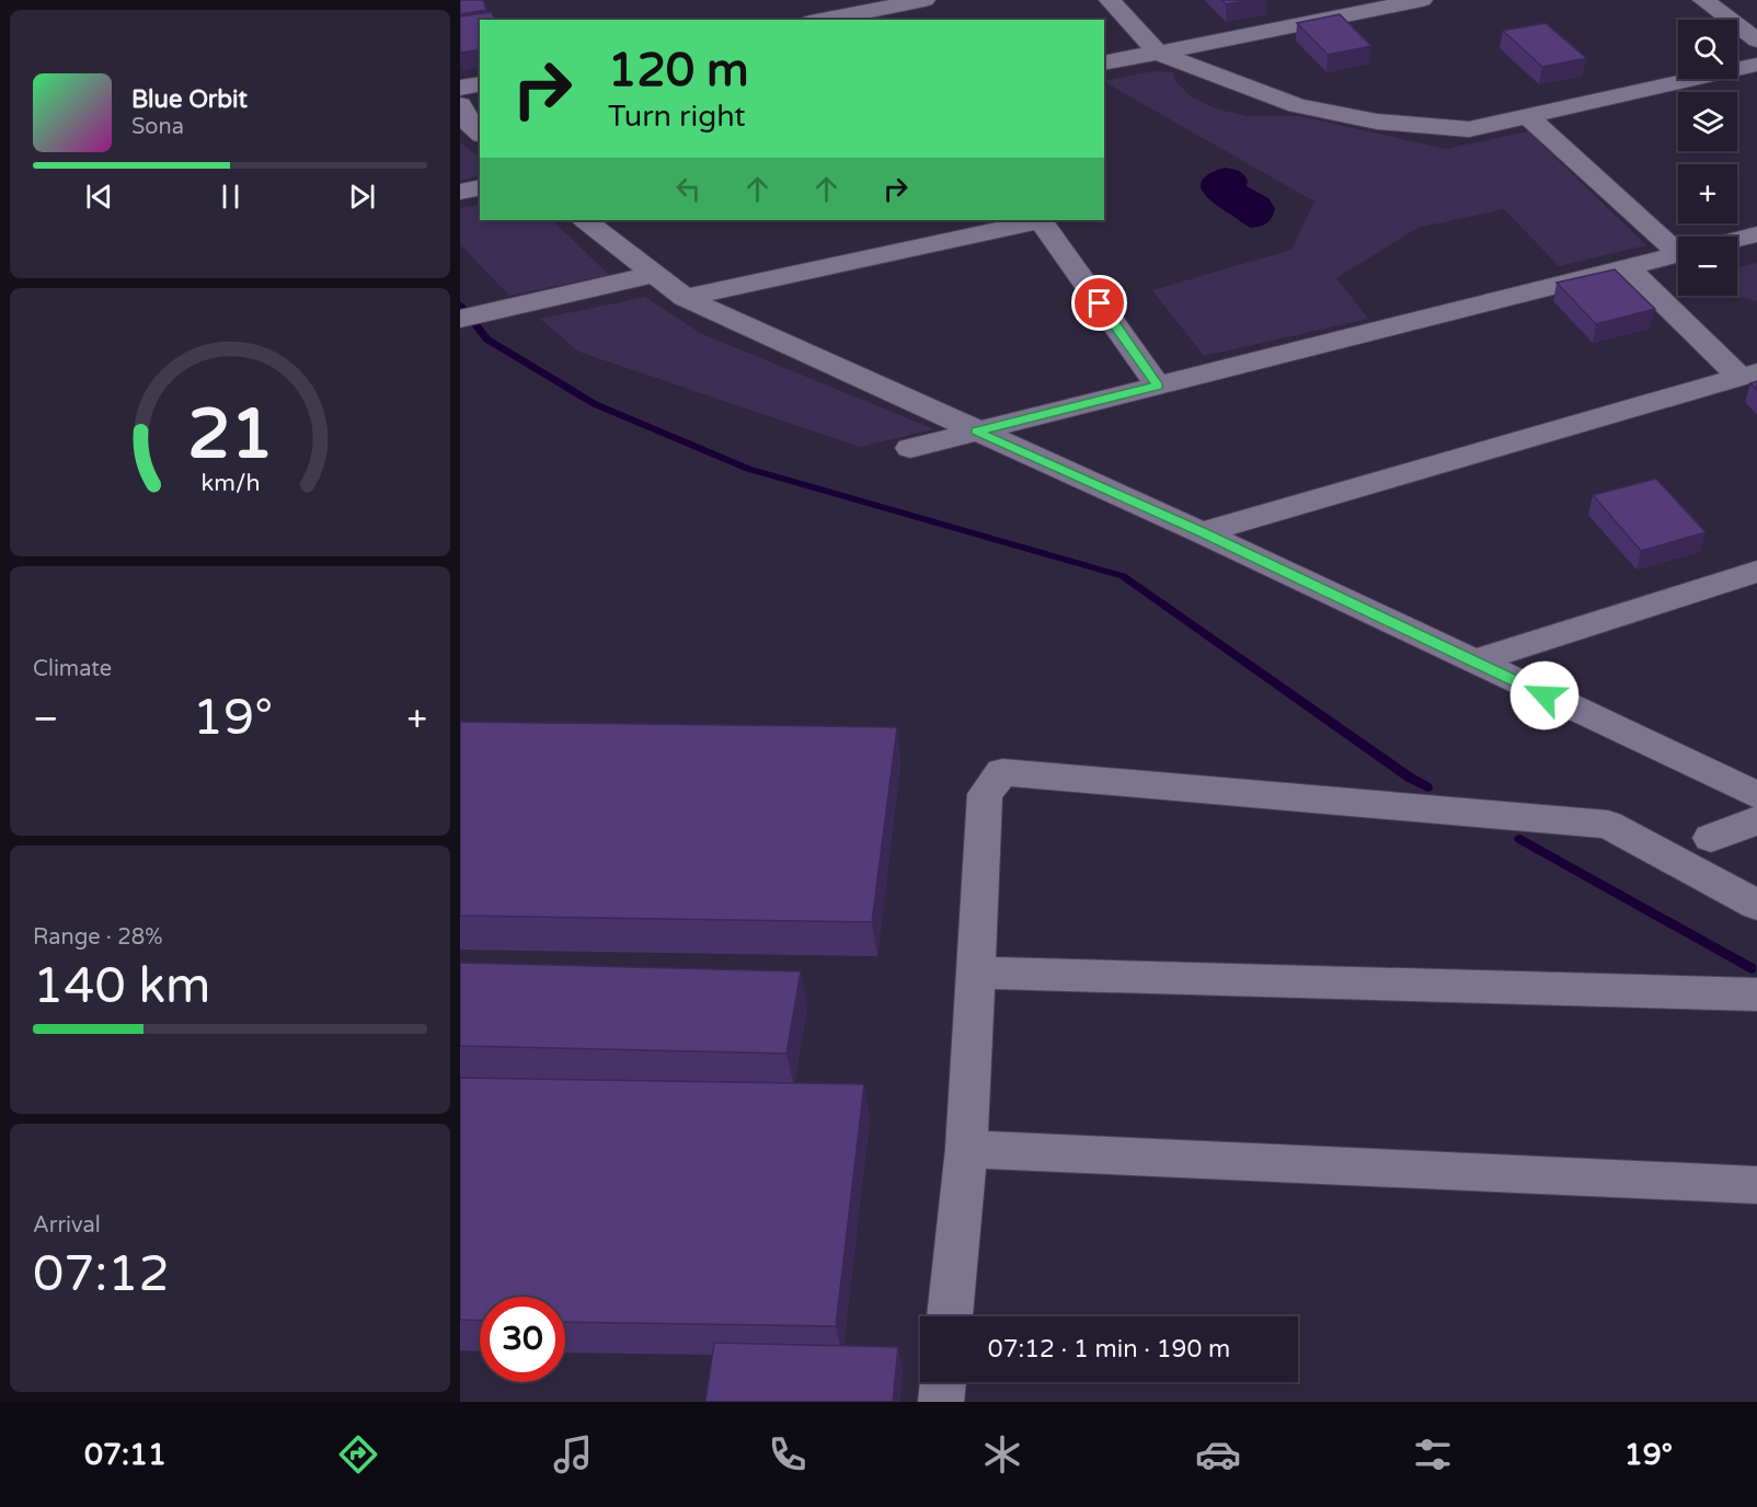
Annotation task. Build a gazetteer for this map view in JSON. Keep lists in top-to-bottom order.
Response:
{
  "page": {
    "map_buttons": ["+", "−"],
    "turn": ["120 m", "Turn right"],
    "song": ["Blue Orbit", "Sona"],
    "tile": [
      "Climate",
      ["Range · 28%", "140 km"],
      ["Arrival", "07:12"]
    ],
    "heat": ["−", "19°", "+"],
    "limit": "30",
    "trip": "07:12 · 1 min · 190 m",
    "tabs": ["07:11", "19°"],
    "gauge": ["21", "km/h"]
  }
}
